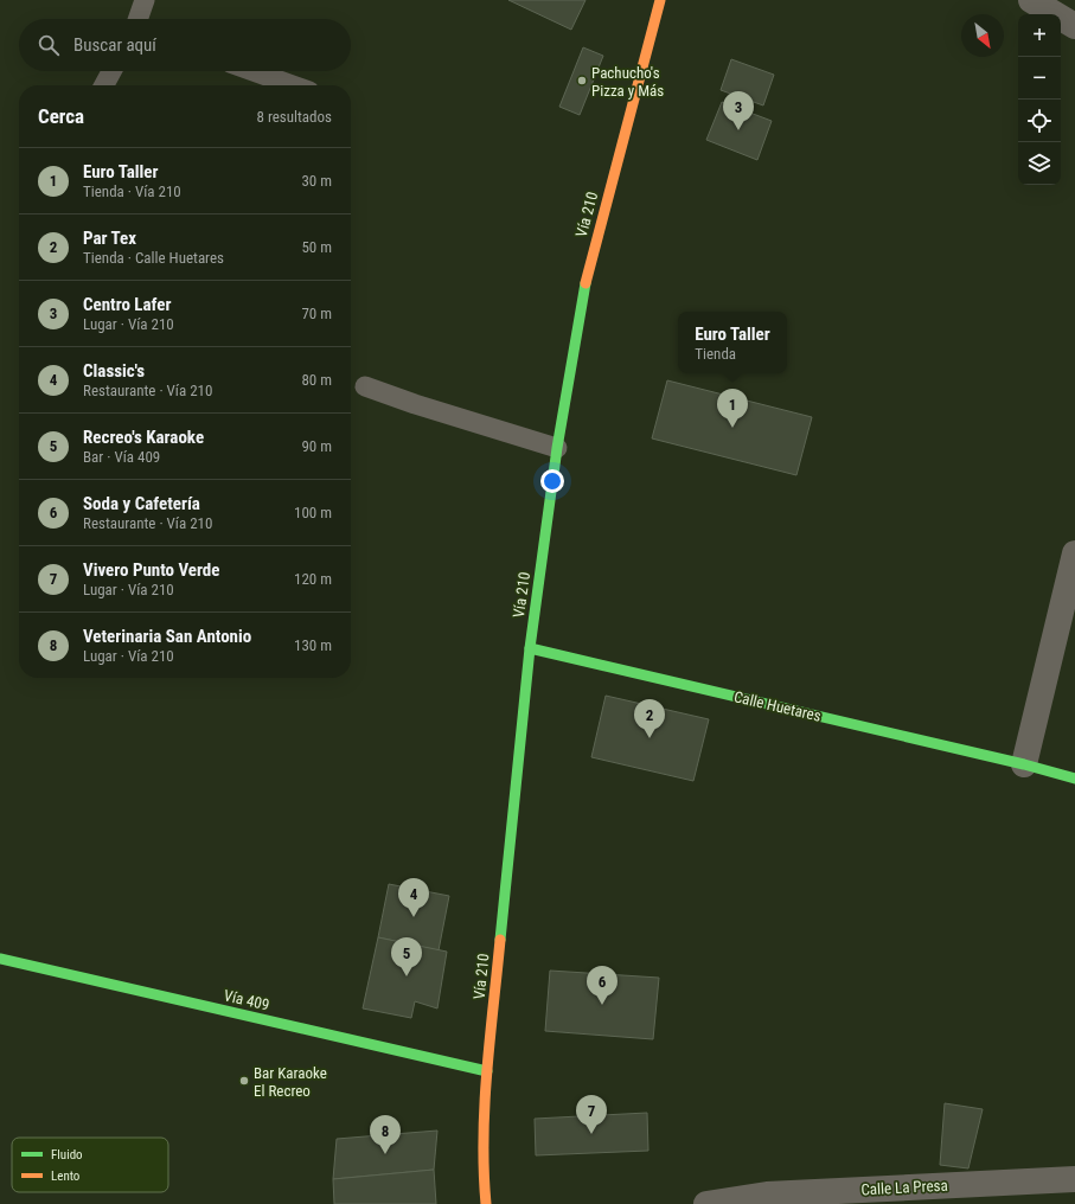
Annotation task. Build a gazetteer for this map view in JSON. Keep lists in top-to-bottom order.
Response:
{
  "streets": {
    "main road": ["Vía 210", "Calle Huetares", "Vía 409"],
    "street": ["Calle La Presa"]
  },
  "crossings": [
    ["Vía 210", "Calle Huetares"],
    ["Vía 210", "Vía 409"]
  ],
  "places": ["Pachucho's Pizza y Más", "Bar Karaoke El Recreo"],
  "legend": ["Fluido", "Lento"],
  "north": "bottom right",
  "page": {
    "map_buttons": ["+", "−"],
    "search": "Buscar aquí",
    "heading": ["Cerca", "8 resultados"],
    "pins": [
      "3",
      "1",
      "2",
      "4",
      "5",
      "6",
      "7",
      "8"
    ],
    "list": [
      {
        "mark": "1",
        "name": "Euro Taller",
        "note": "Tienda · Vía 210",
        "value": "30 m"
      },
      {
        "mark": "2",
        "name": "Par Tex",
        "note": "Tienda · Calle Huetares",
        "value": "50 m"
      },
      {
        "mark": "3",
        "name": "Centro Lafer",
        "note": "Lugar · Vía 210",
        "value": "70 m"
      },
      {
        "mark": "4",
        "name": "Classic's",
        "note": "Restaurante · Vía 210",
        "value": "80 m"
      },
      {
        "mark": "5",
        "name": "Recreo's Karaoke",
        "note": "Bar · Vía 409",
        "value": "90 m"
      },
      {
        "mark": "6",
        "name": "Soda y Cafetería",
        "note": "Restaurante · Vía 210",
        "value": "100 m"
      },
      {
        "mark": "7",
        "name": "Vivero Punto Verde",
        "note": "Lugar · Vía 210",
        "value": "120 m"
      },
      {
        "mark": "8",
        "name": "Veterinaria San Antonio",
        "note": "Lugar · Vía 210",
        "value": "130 m"
      }
    ],
    "popup": ["Euro Taller", "Tienda"]
  }
}
